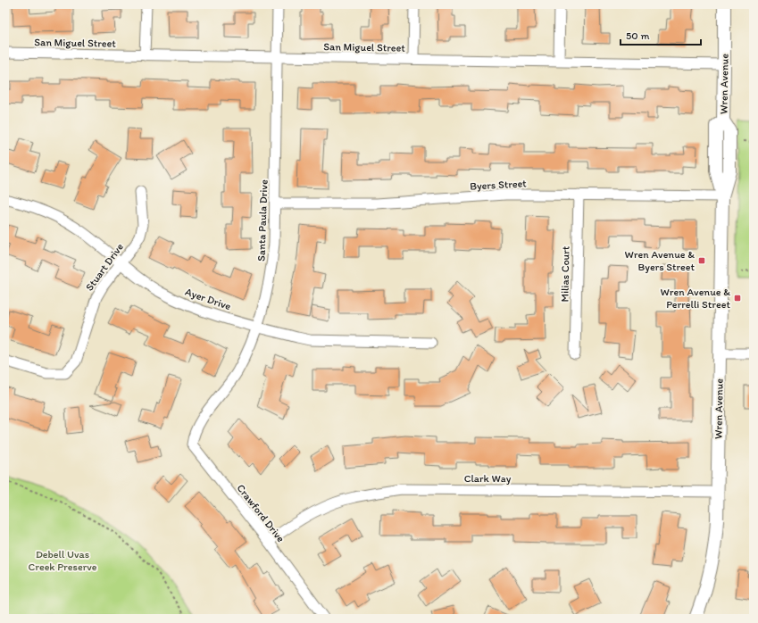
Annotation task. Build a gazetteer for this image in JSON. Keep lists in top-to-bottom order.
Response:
{
  "streets": {
    "street": [
      "San Miguel Street",
      "Wren Avenue",
      "Byers Street",
      "Santa Paula Drive",
      "Stuart Drive",
      "Milias Court",
      "Ayer Drive",
      "Clark Way",
      "Crawford Drive"
    ]
  },
  "crossings": [
    ["San Miguel Street", "Wren Avenue"],
    ["San Miguel Street", "Santa Paula Drive"],
    ["Wren Avenue", "Byers Street"],
    ["Wren Avenue", "Clark Way"],
    ["Byers Street", "Santa Paula Drive"],
    ["Byers Street", "Milias Court"],
    ["Santa Paula Drive", "Ayer Drive"],
    ["Santa Paula Drive", "Crawford Drive"],
    ["Stuart Drive", "Ayer Drive"],
    ["Clark Way", "Crawford Drive"]
  ],
  "parks": ["Debell Uvas Creek Preserve"],
  "places": {
    "transit": ["Wren Avenue & Byers Street", "Wren Avenue & Perrelli Street"]
  },
  "scale_bar": "50 m"
}
